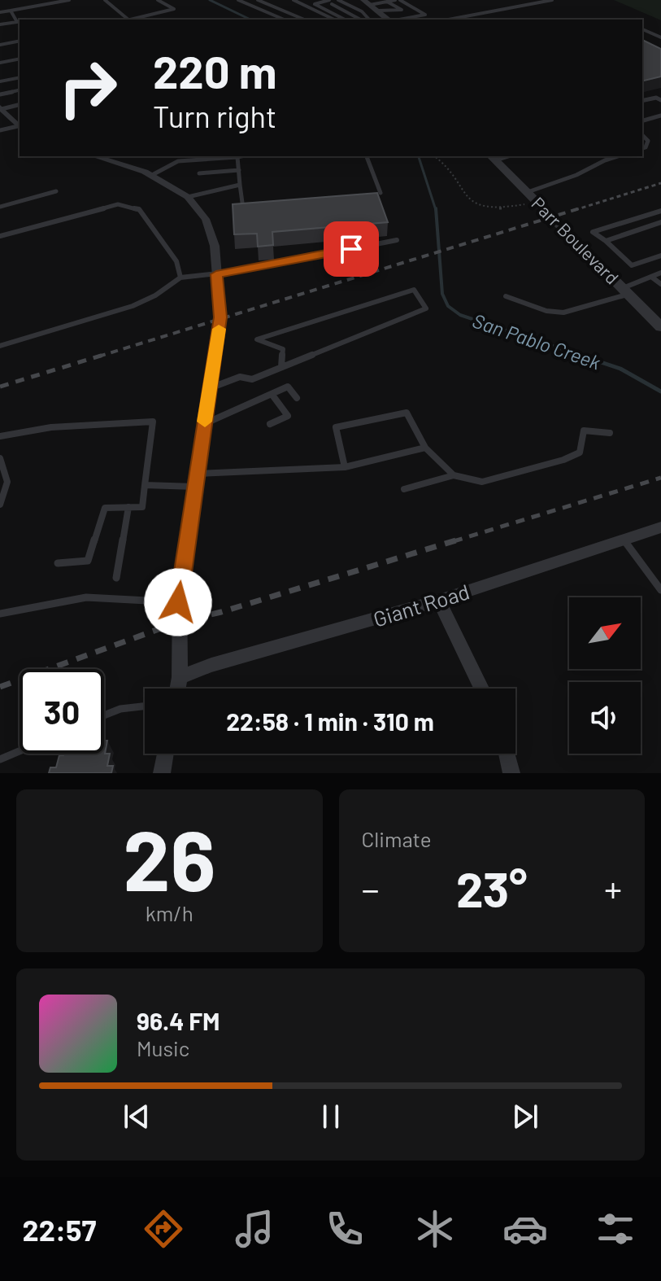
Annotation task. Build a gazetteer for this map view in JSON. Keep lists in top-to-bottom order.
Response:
{
  "streets": {
    "street": ["Parr Boulevard", "Giant Road"]
  },
  "water": ["San Pablo Creek"],
  "north": "top right",
  "page": {
    "turn": ["220 m", "Turn right"],
    "limit": "30",
    "trip": "22:58 · 1 min · 310 m",
    "tile": [
      ["26", "km/h"],
      "Climate"
    ],
    "heat": ["−", "23°", "+"],
    "song": ["96.4 FM", "Music"],
    "tabs": "22:57"
  }
}
